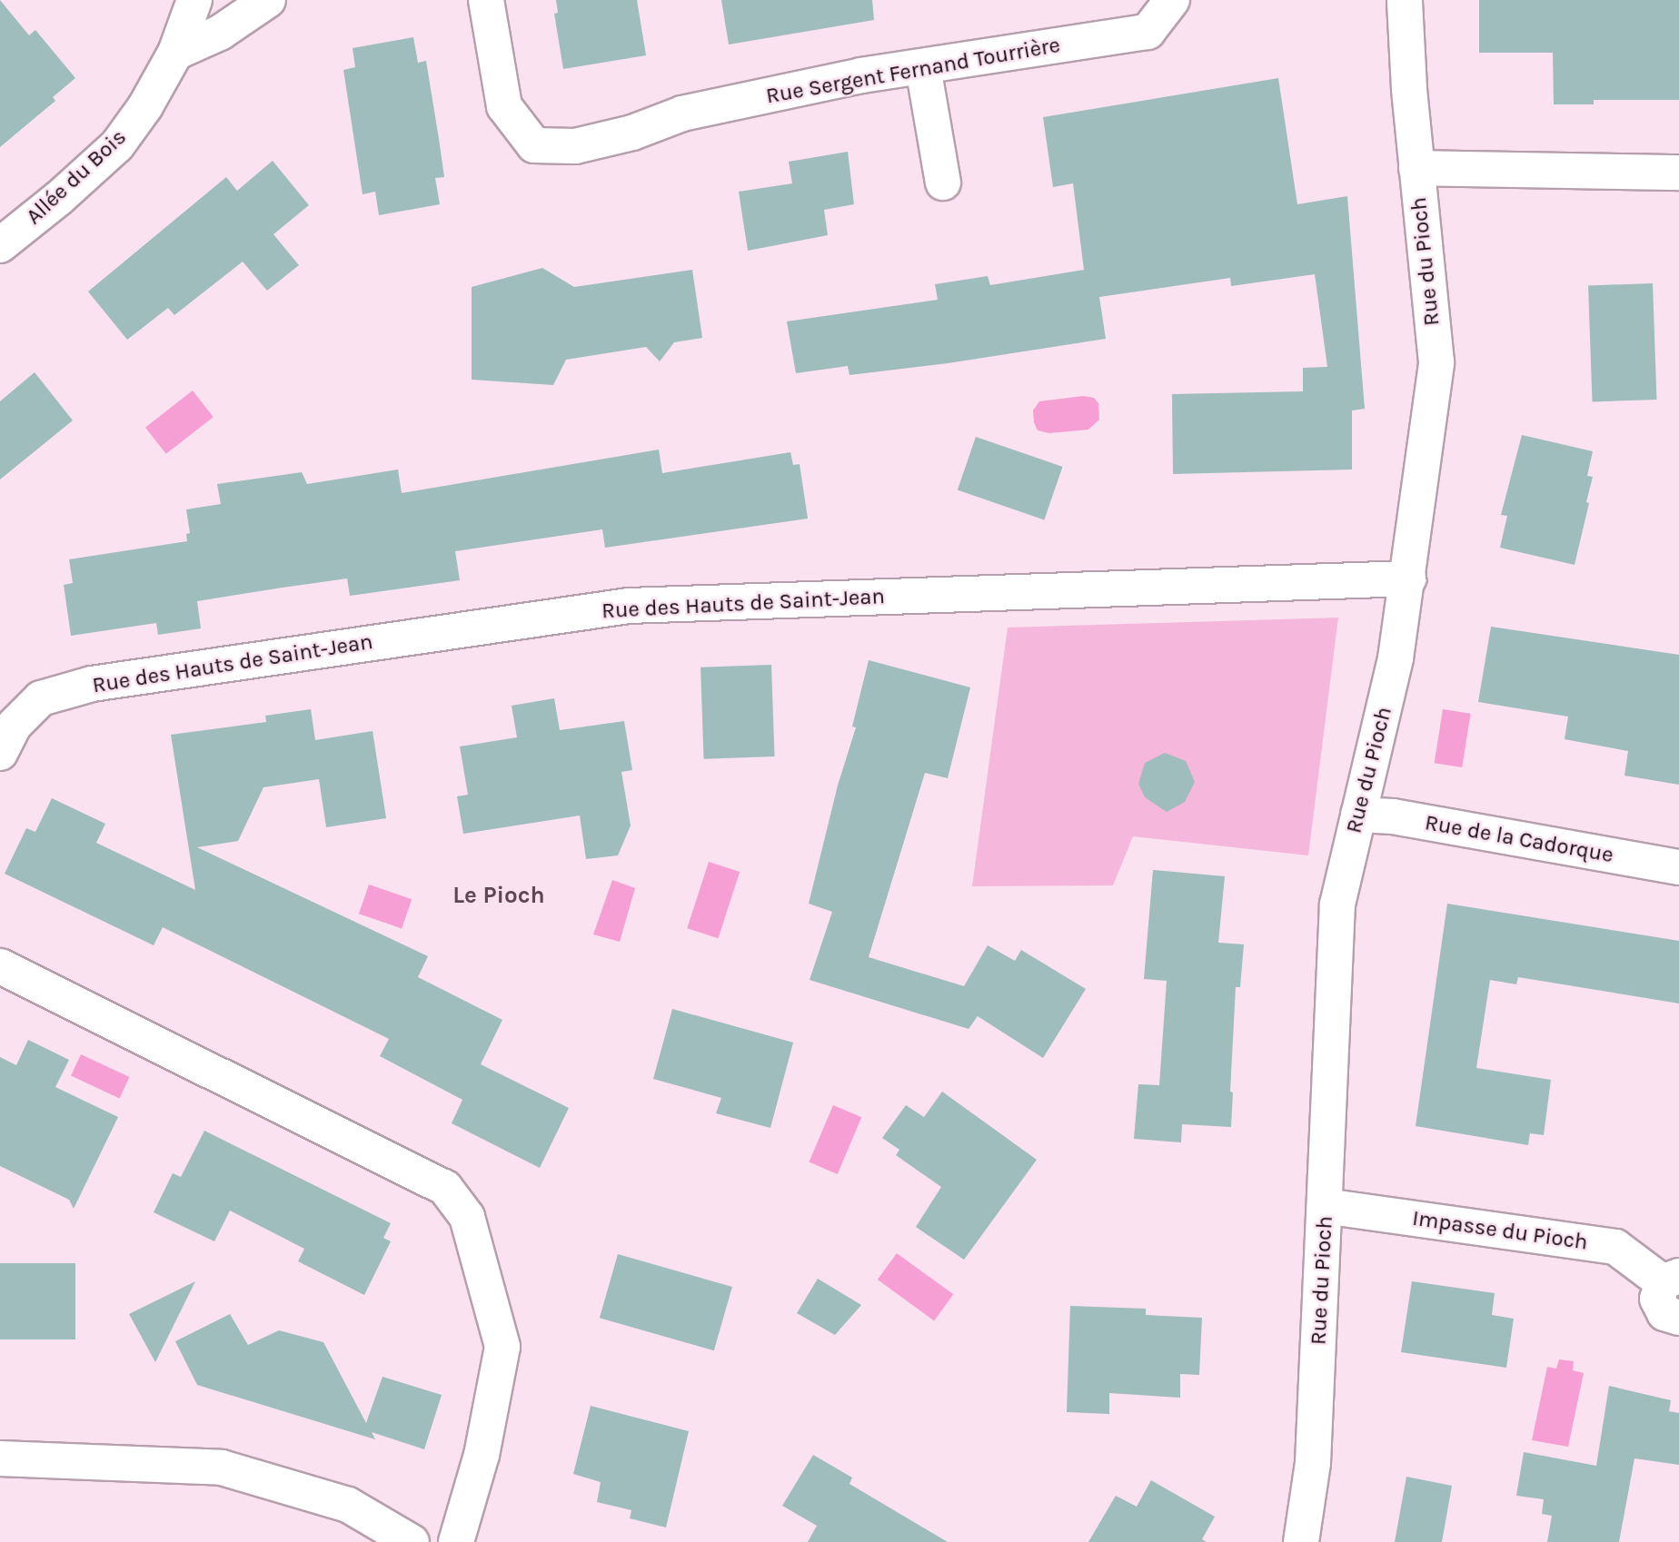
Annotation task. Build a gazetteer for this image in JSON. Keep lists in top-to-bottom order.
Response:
{
  "streets": {
    "street": [
      "Rue Sergent Fernand Tourrière",
      "Allée du Bois",
      "Rue du Pioch",
      "Rue des Hauts de Saint-Jean",
      "Rue de la Cadorque",
      "Impasse du Pioch"
    ]
  },
  "crossings": [
    ["Rue du Pioch", "Rue des Hauts de Saint-Jean"],
    ["Rue du Pioch", "Rue de la Cadorque"],
    ["Rue du Pioch", "Impasse du Pioch"]
  ],
  "districts": ["Le Pioch"]
}
